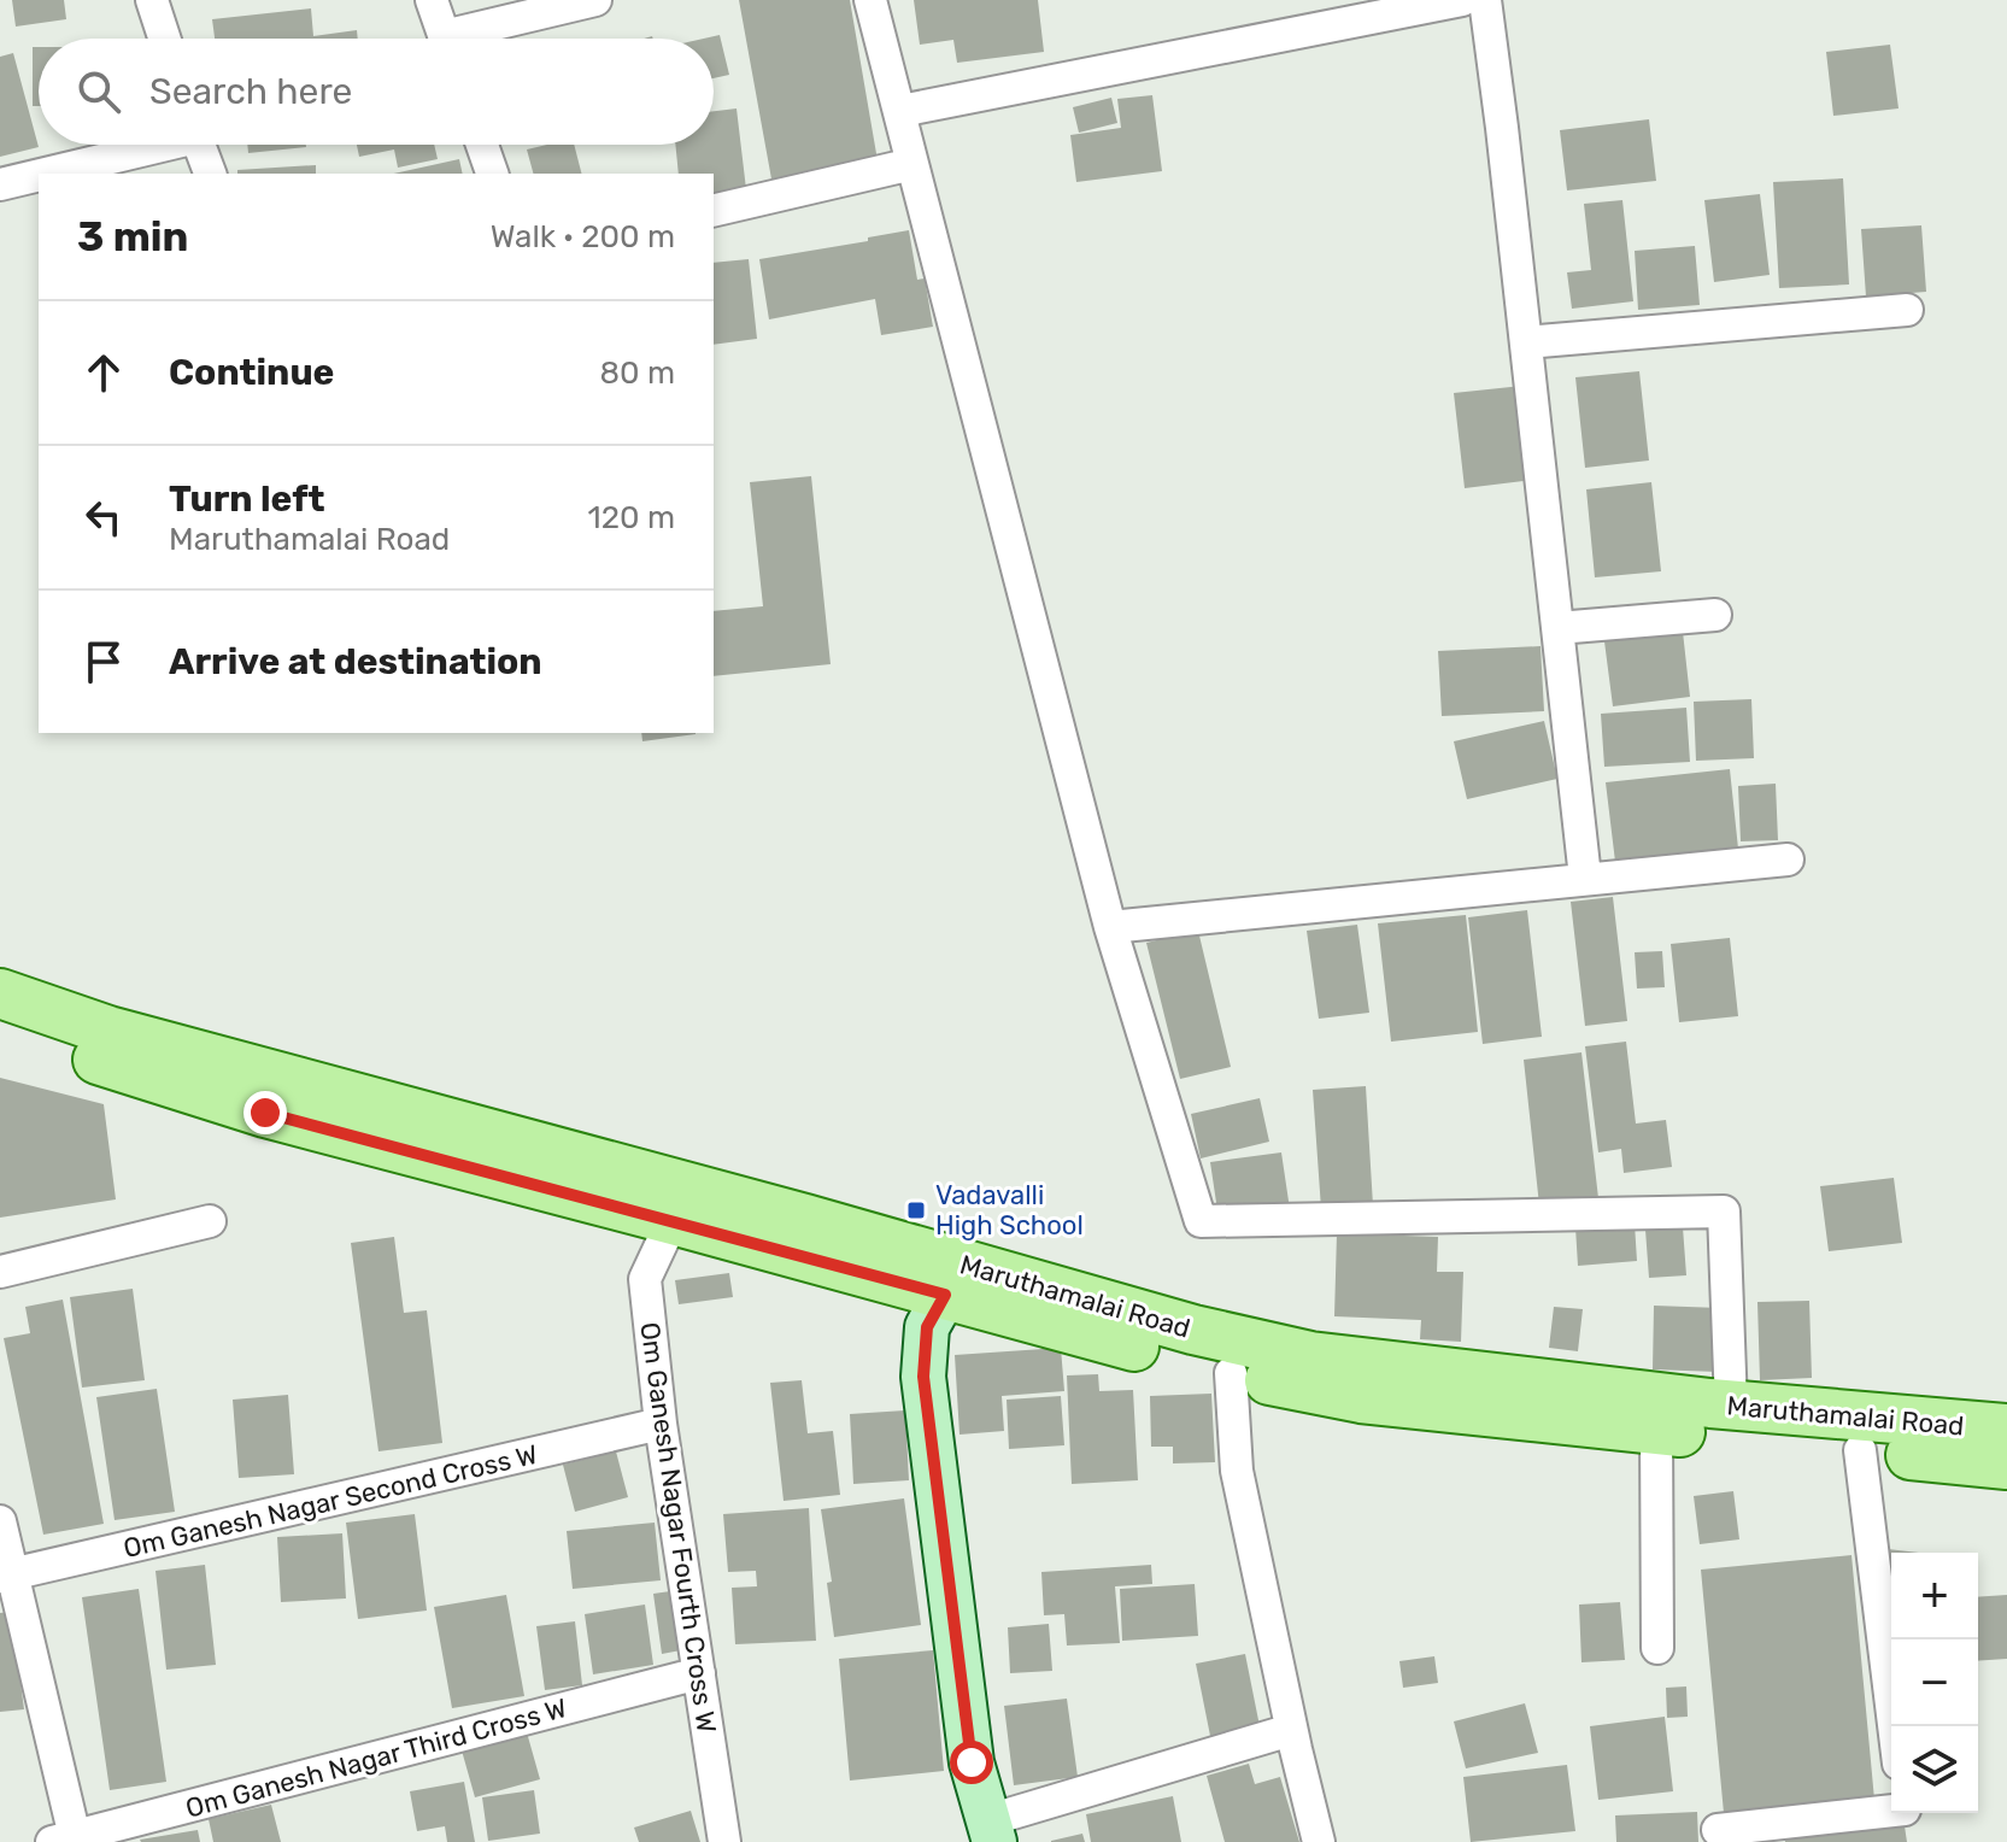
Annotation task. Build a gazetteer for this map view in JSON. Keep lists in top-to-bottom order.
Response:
{
  "streets": {
    "main road": ["Maruthamalai Road"],
    "street": ["Om Ganesh Nagar Second Cross W", "Om Ganesh Nagar Fourth Cross W", "Om Ganesh Nagar Third Cross W"]
  },
  "crossings": [
    ["Maruthamalai Road", "Om Ganesh Nagar Fourth Cross W"],
    ["Om Ganesh Nagar Second Cross W", "Om Ganesh Nagar Fourth Cross W"],
    ["Om Ganesh Nagar Fourth Cross W", "Om Ganesh Nagar Third Cross W"]
  ],
  "places": {
    "transit": ["Vadavalli High School"]
  },
  "page": {
    "search": "Search here",
    "heading": ["3 min", "Walk · 200 m"],
    "list": [
      ["Continue", "80 m"],
      ["Turn left", "Maruthamalai Road", "120 m"],
      "Arrive at destination"
    ],
    "map_buttons": ["+", "−"]
  }
}
